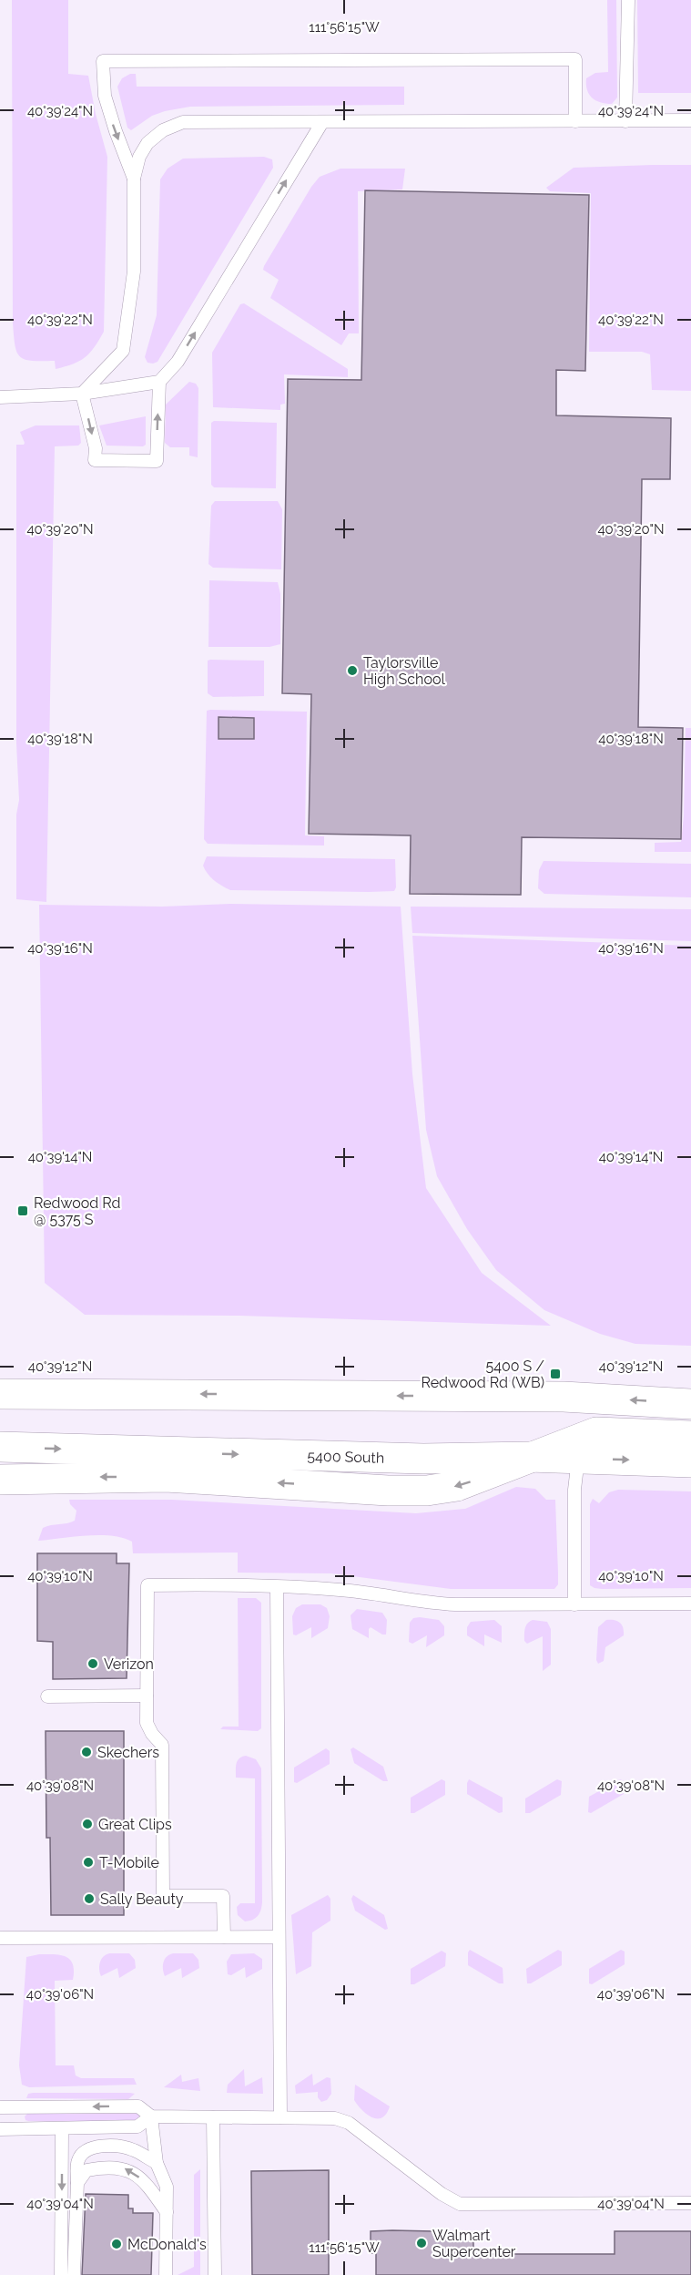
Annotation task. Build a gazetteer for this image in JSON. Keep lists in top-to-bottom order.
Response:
{
  "streets": {
    "main road": ["5400 South"]
  },
  "places": {
    "other": [
      "Taylorsville High School",
      "Verizon",
      "Skechers",
      "Great Clips",
      "T-Mobile",
      "Sally Beauty",
      "Walmart Supercenter",
      "McDonald's"
    ],
    "transit": ["Redwood Rd @ 5375 S", "5400 S / Redwood Rd (WB)"]
  },
  "coordinates": [
    "111°56'15\"W",
    "40°39'24\"N",
    "40°39'22\"N",
    "40°39'20\"N",
    "40°39'18\"N",
    "40°39'16\"N",
    "40°39'14\"N",
    "40°39'12\"N",
    "40°39'10\"N",
    "40°39'08\"N",
    "40°39'06\"N",
    "40°39'04\"N"
  ]
}
